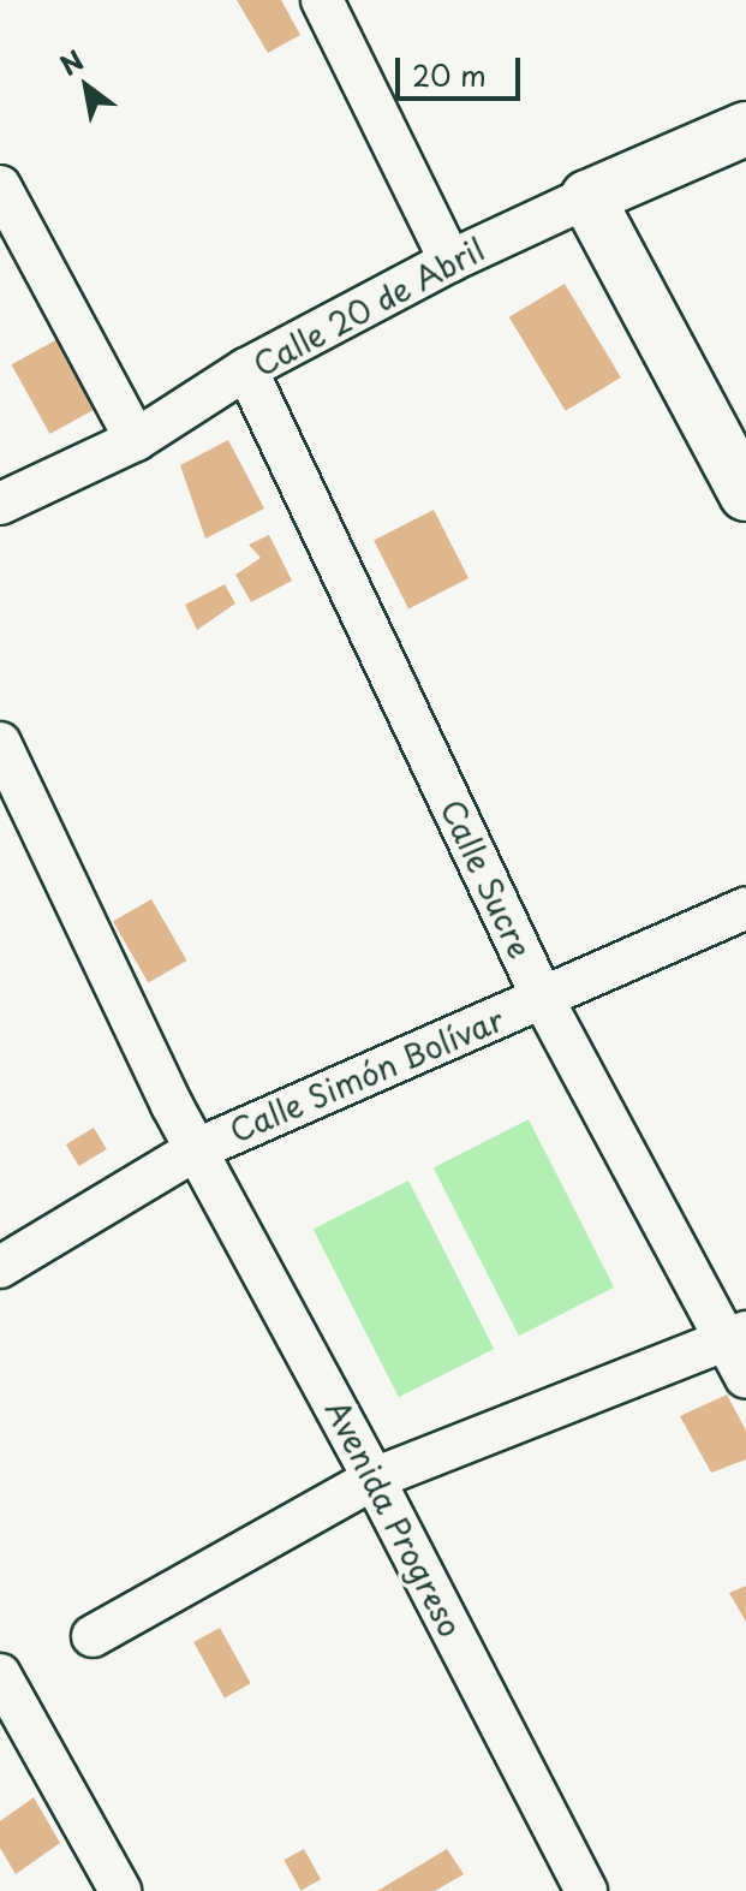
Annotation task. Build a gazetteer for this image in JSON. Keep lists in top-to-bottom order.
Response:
{
  "streets": {
    "main road": ["Calle 20 de Abril"],
    "street": ["Calle Sucre", "Calle Simón Bolívar", "Avenida Progreso"]
  },
  "crossings": [
    ["Calle 20 de Abril", "Calle Sucre"],
    ["Calle Sucre", "Calle Simón Bolívar"],
    ["Calle Simón Bolívar", "Avenida Progreso"]
  ],
  "scale_bar": "20 m",
  "north": "top left"
}
